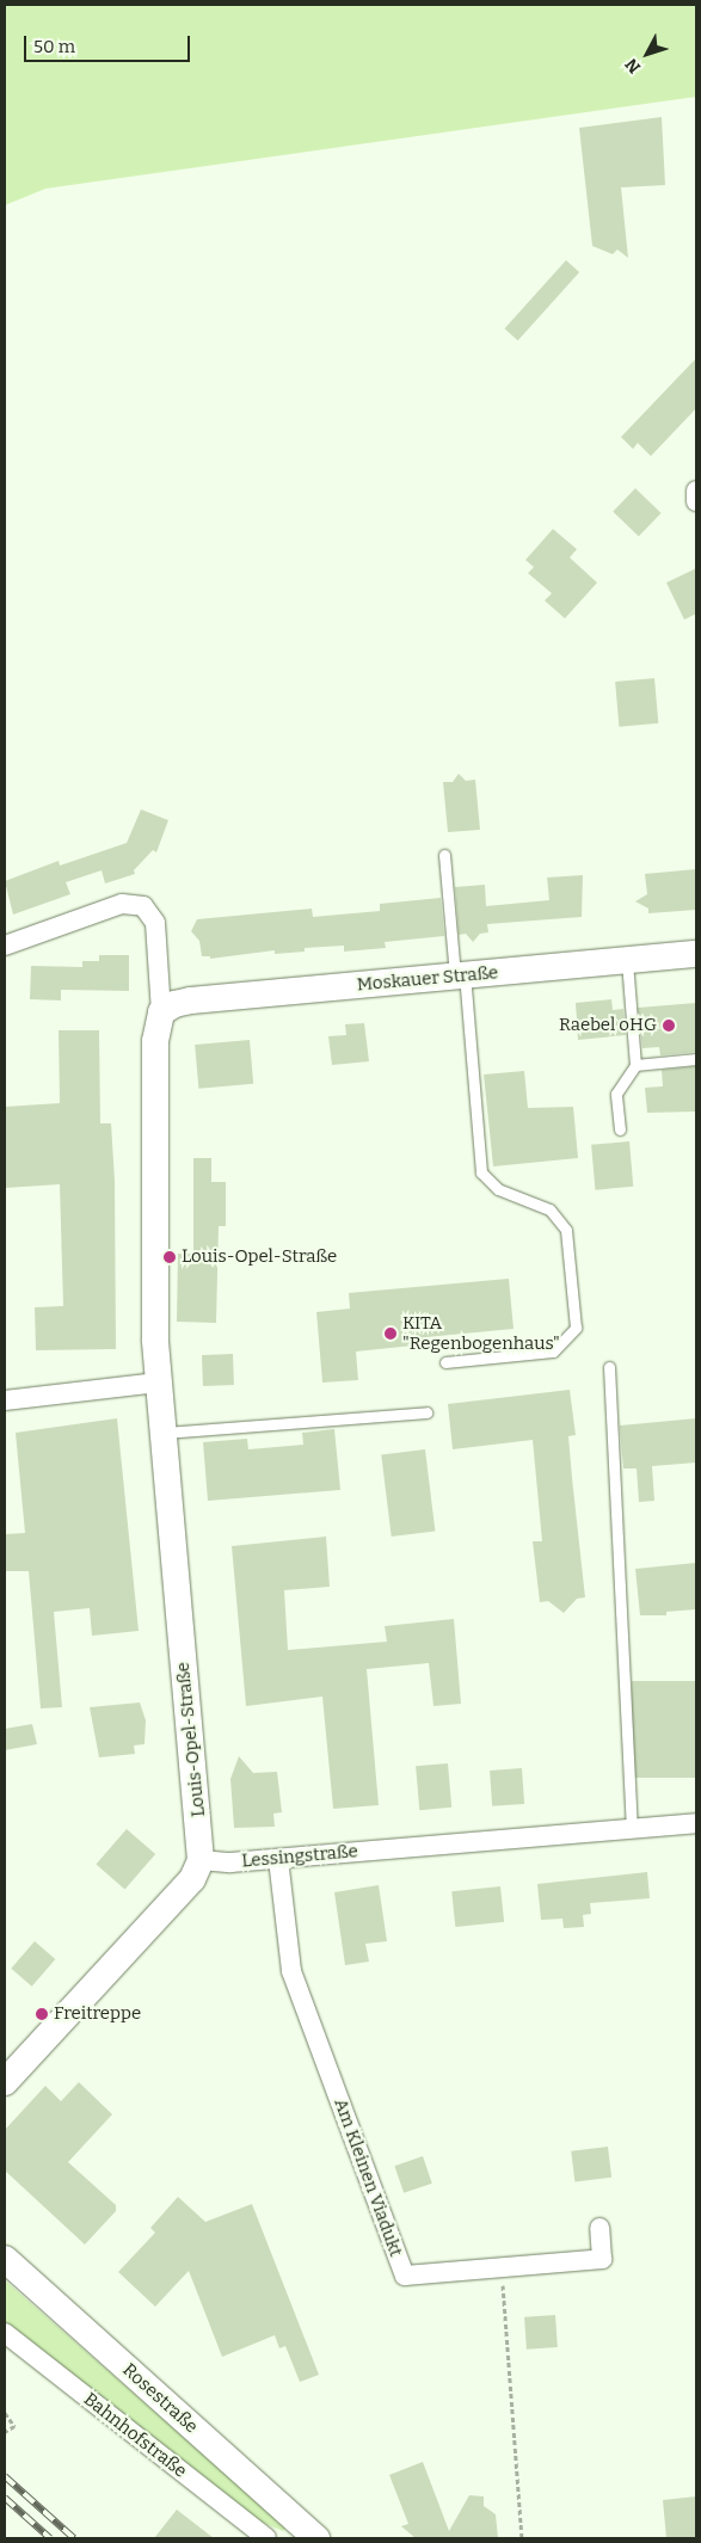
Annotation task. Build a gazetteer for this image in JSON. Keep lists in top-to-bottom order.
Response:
{
  "streets": {
    "main road": ["Moskauer Straße", "Louis-Opel-Straße", "Rosestraße"],
    "street": ["Lessingstraße", "Am Kleinen Viadukt", "Bahnhofstraße"]
  },
  "crossings": [
    ["Moskauer Straße", "Louis-Opel-Straße"],
    ["Louis-Opel-Straße", "Lessingstraße"],
    ["Lessingstraße", "Am Kleinen Viadukt"]
  ],
  "places": [
    "Raebel oHG",
    "Louis-Opel-Straße",
    "KITA \"Regenbogenhaus\"",
    "Freitreppe"
  ],
  "scale_bar": "50 m",
  "north": "bottom left"
}
